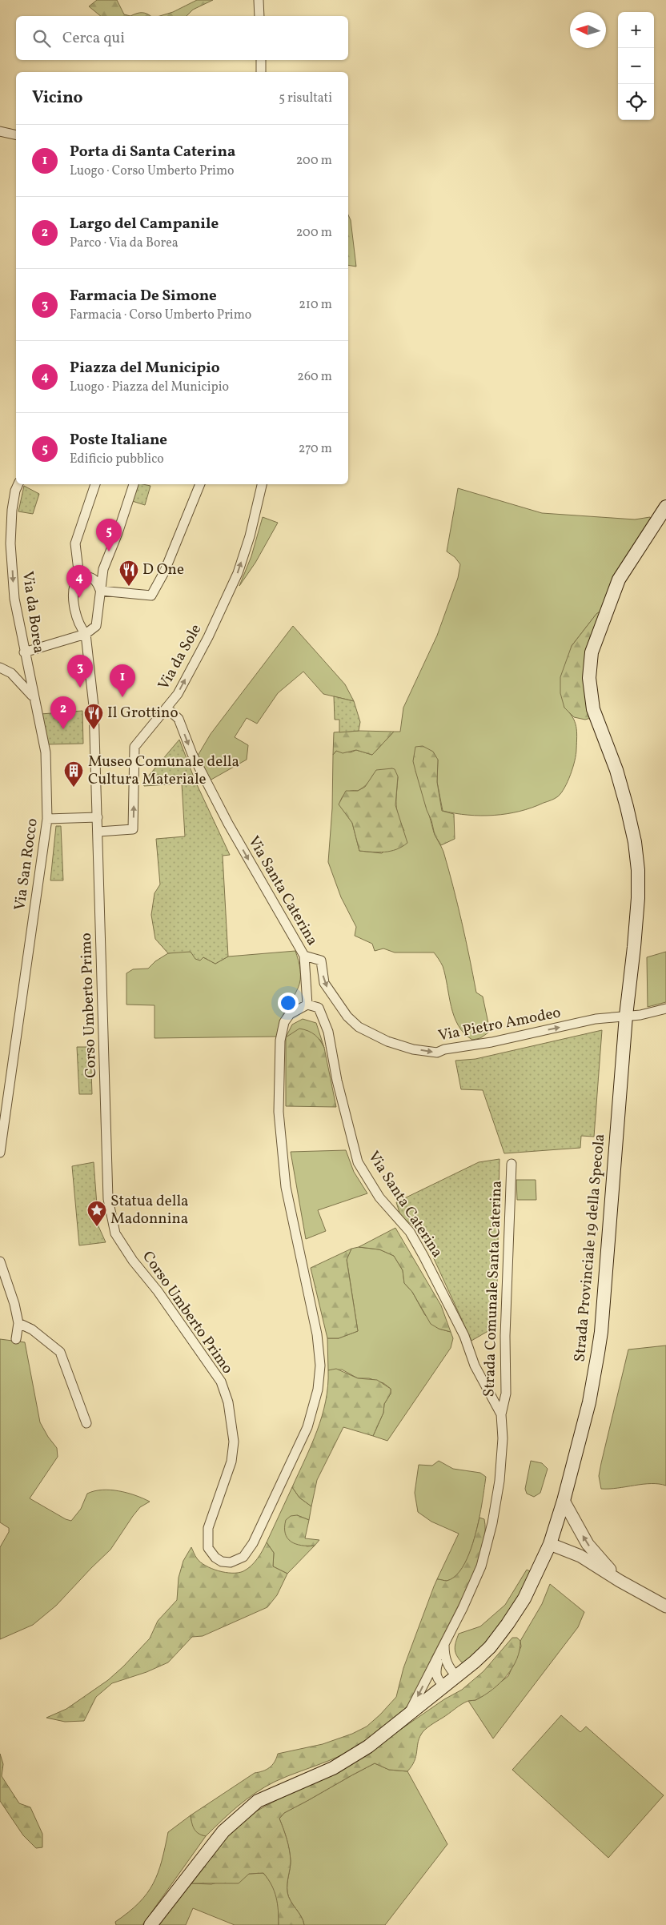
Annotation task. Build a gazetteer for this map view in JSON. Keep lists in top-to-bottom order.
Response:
{
  "streets": {
    "main road": ["Strada Provinciale 19 della Specola"],
    "street": [
      "Via da Borea",
      "Via da Sole",
      "Via San Rocco",
      "Via Santa Caterina",
      "Corso Umberto Primo",
      "Via Pietro Amodeo",
      "Strada Comunale Santa Caterina"
    ]
  },
  "crossings": [
    ["Via da Borea", "Via San Rocco"],
    ["Via da Sole", "Via Santa Caterina"],
    ["Via da Sole", "Corso Umberto Primo"],
    ["Via Santa Caterina", "Corso Umberto Primo"],
    ["Via Santa Caterina", "Via Pietro Amodeo"],
    ["Via Santa Caterina", "Strada Provinciale 19 della Specola"],
    ["Via Santa Caterina", "Strada Comunale Santa Caterina"],
    ["Via Pietro Amodeo", "Strada Provinciale 19 della Specola"]
  ],
  "one_way": ["Via da Sole", "Via Pietro Amodeo"],
  "places": {
    "restaurant": ["D One", "Il Grottino"],
    "building": ["Museo Comunale della Cultura Materiale"],
    "place": ["Statua della Madonnina"]
  },
  "north": "left",
  "page": {
    "map_buttons": ["+", "−"],
    "search": "Cerca qui",
    "heading": ["Vicino", "5 risultati"],
    "list": [
      {
        "mark": "1",
        "name": "Porta di Santa Caterina",
        "note": "Luogo · Corso Umberto Primo",
        "value": "200 m"
      },
      {
        "mark": "2",
        "name": "Largo del Campanile",
        "note": "Parco · Via da Borea",
        "value": "200 m"
      },
      {
        "mark": "3",
        "name": "Farmacia De Simone",
        "note": "Farmacia · Corso Umberto Primo",
        "value": "210 m"
      },
      {
        "mark": "4",
        "name": "Piazza del Municipio",
        "note": "Luogo · Piazza del Municipio",
        "value": "260 m"
      },
      {
        "mark": "5",
        "name": "Poste Italiane",
        "note": "Edificio pubblico",
        "value": "270 m"
      }
    ],
    "pins": [
      "5",
      "4",
      "3",
      "1",
      "2"
    ]
  }
}
